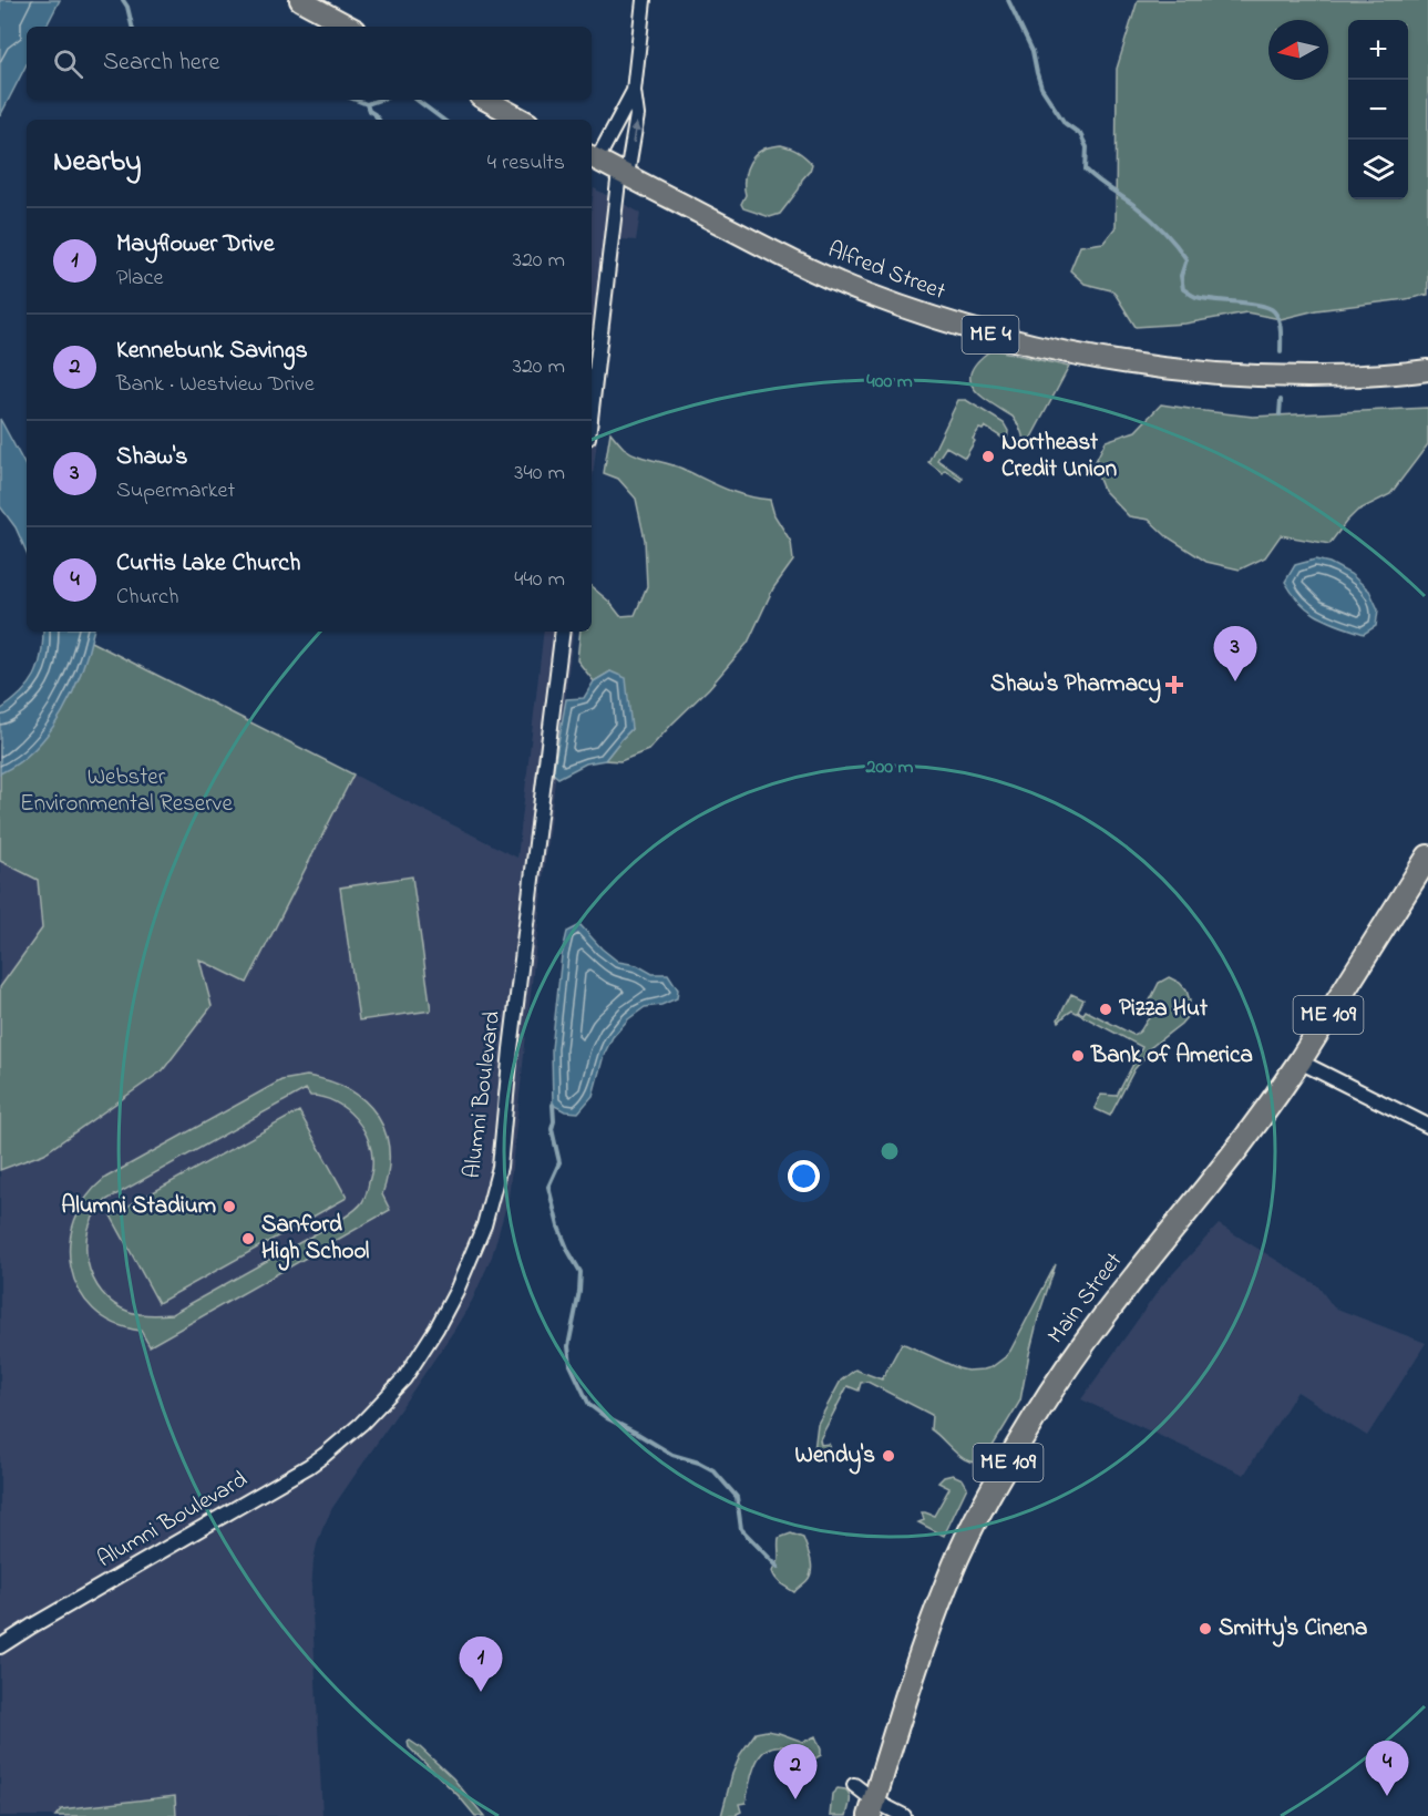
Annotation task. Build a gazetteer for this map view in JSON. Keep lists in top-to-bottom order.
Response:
{
  "streets": {
    "highway": ["ME 109", "Main Street"],
    "main road": ["Alfred Street", "ME 4"],
    "street": ["Alumni Boulevard"]
  },
  "parks": ["Webster Environmental Reserve"],
  "places": {
    "other": [
      "Northeast Credit Union",
      "Pizza Hut",
      "Bank of America",
      "Alumni Stadium",
      "Sanford High School",
      "Wendy's",
      "Smitty's Cinena"
    ],
    "health": ["Shaw's Pharmacy"]
  },
  "north": "left",
  "page": {
    "map_buttons": ["+", "−"],
    "search": "Search here",
    "heading": ["Nearby", "4 results"],
    "list": [
      {
        "mark": "1",
        "name": "Mayflower Drive",
        "note": "Place",
        "value": "320 m"
      },
      {
        "mark": "2",
        "name": "Kennebunk Savings",
        "note": "Bank · Westview Drive",
        "value": "320 m"
      },
      {
        "mark": "3",
        "name": "Shaw's",
        "note": "Supermarket",
        "value": "340 m"
      },
      {
        "mark": "4",
        "name": "Curtis Lake Church",
        "note": "Church",
        "value": "440 m"
      }
    ],
    "pins": [
      "3",
      "1",
      "4",
      "2"
    ]
  },
  "rings": ["400 m", "200 m"]
}
